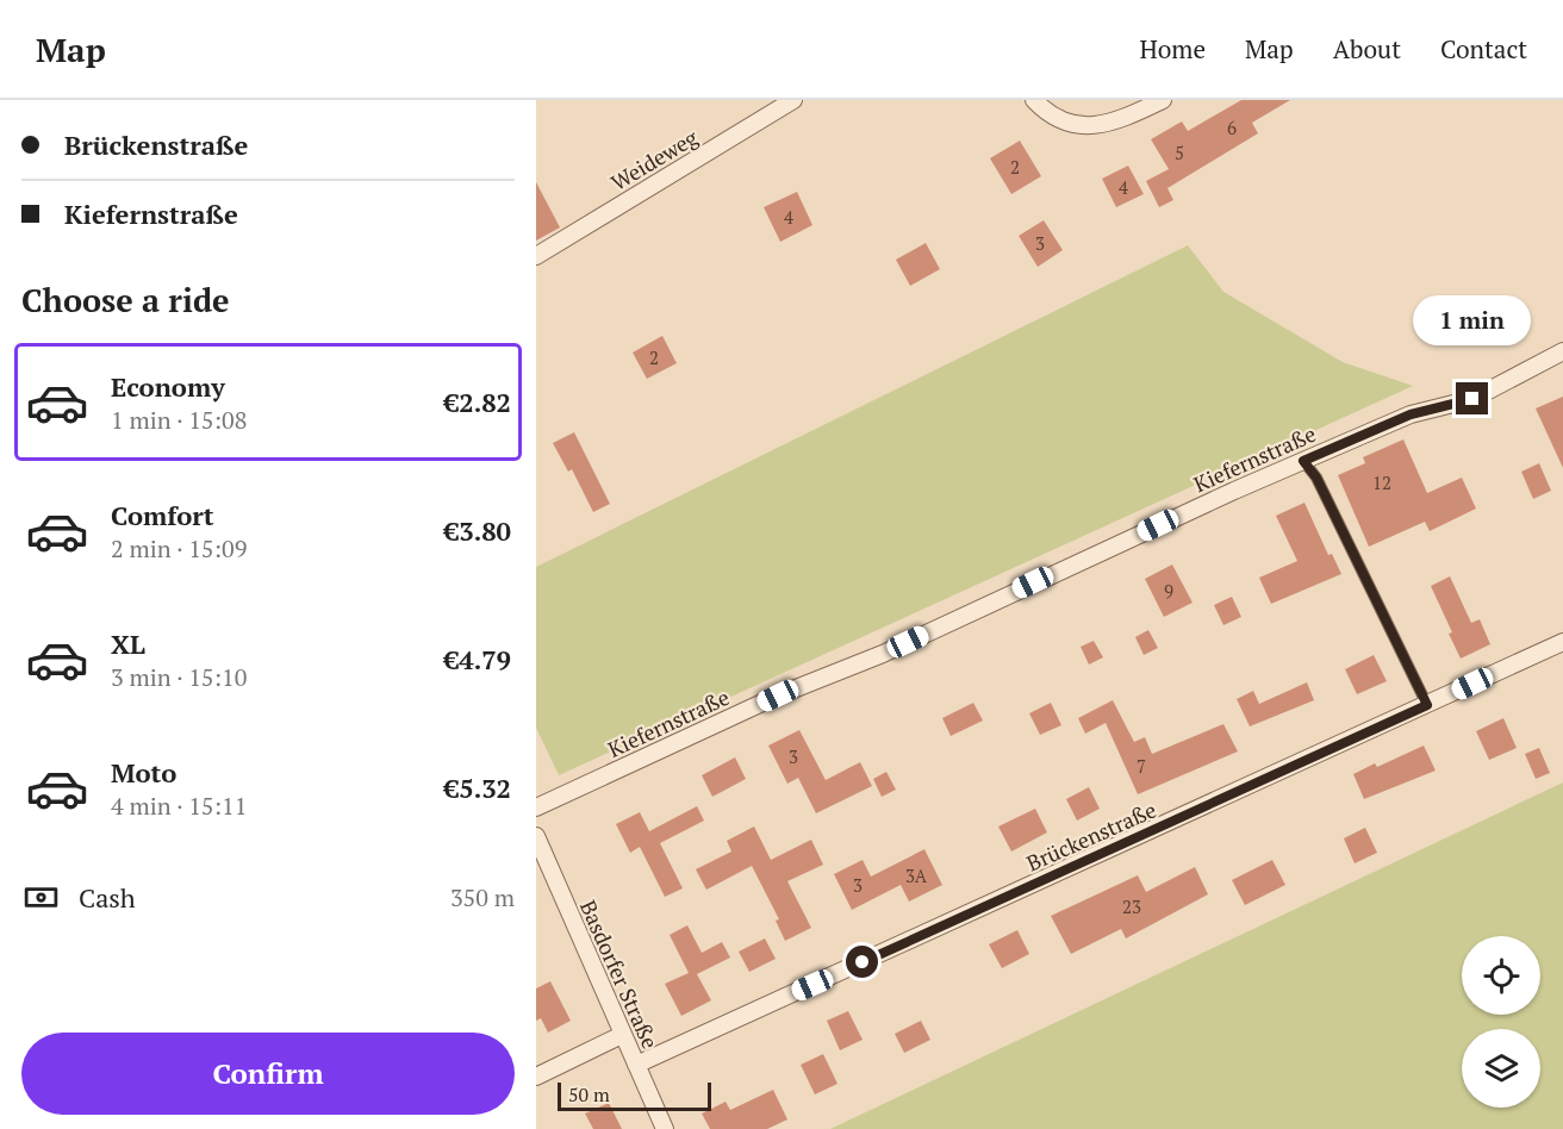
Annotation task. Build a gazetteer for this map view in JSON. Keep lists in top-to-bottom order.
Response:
{
  "streets": {
    "street": [
      "Weideweg",
      "Kiefernstraße",
      "Brückenstraße",
      "Basdorfer Straße"
    ]
  },
  "crossings": [
    ["Brückenstraße", "Basdorfer Straße"]
  ],
  "house_numbers": [
    "6",
    "5",
    "2",
    "4",
    "4",
    "3",
    "2",
    "12",
    "9",
    "3",
    "7",
    "3A",
    "3",
    "23"
  ],
  "scale_bar": "50 m",
  "page": {
    "header": "Map",
    "nav": [
      "Home",
      "Map",
      "About",
      "Contact"
    ],
    "banner": ["Brückenstraße", "Kiefernstraße"],
    "heading": "Choose a ride",
    "bubble": "1 min",
    "list": [
      {
        "name": "Economy",
        "note": "1 min · 15:08",
        "value": "€2.82"
      },
      {
        "name": "Comfort",
        "note": "2 min · 15:09",
        "value": "€3.80"
      },
      {
        "name": "XL",
        "note": "3 min · 15:10",
        "value": "€4.79"
      },
      {
        "name": "Moto",
        "note": "4 min · 15:11",
        "value": "€5.32"
      }
    ],
    "pay": ["Cash", "350 m"],
    "buttons": "Confirm",
    "scale": "50 m"
  }
}
